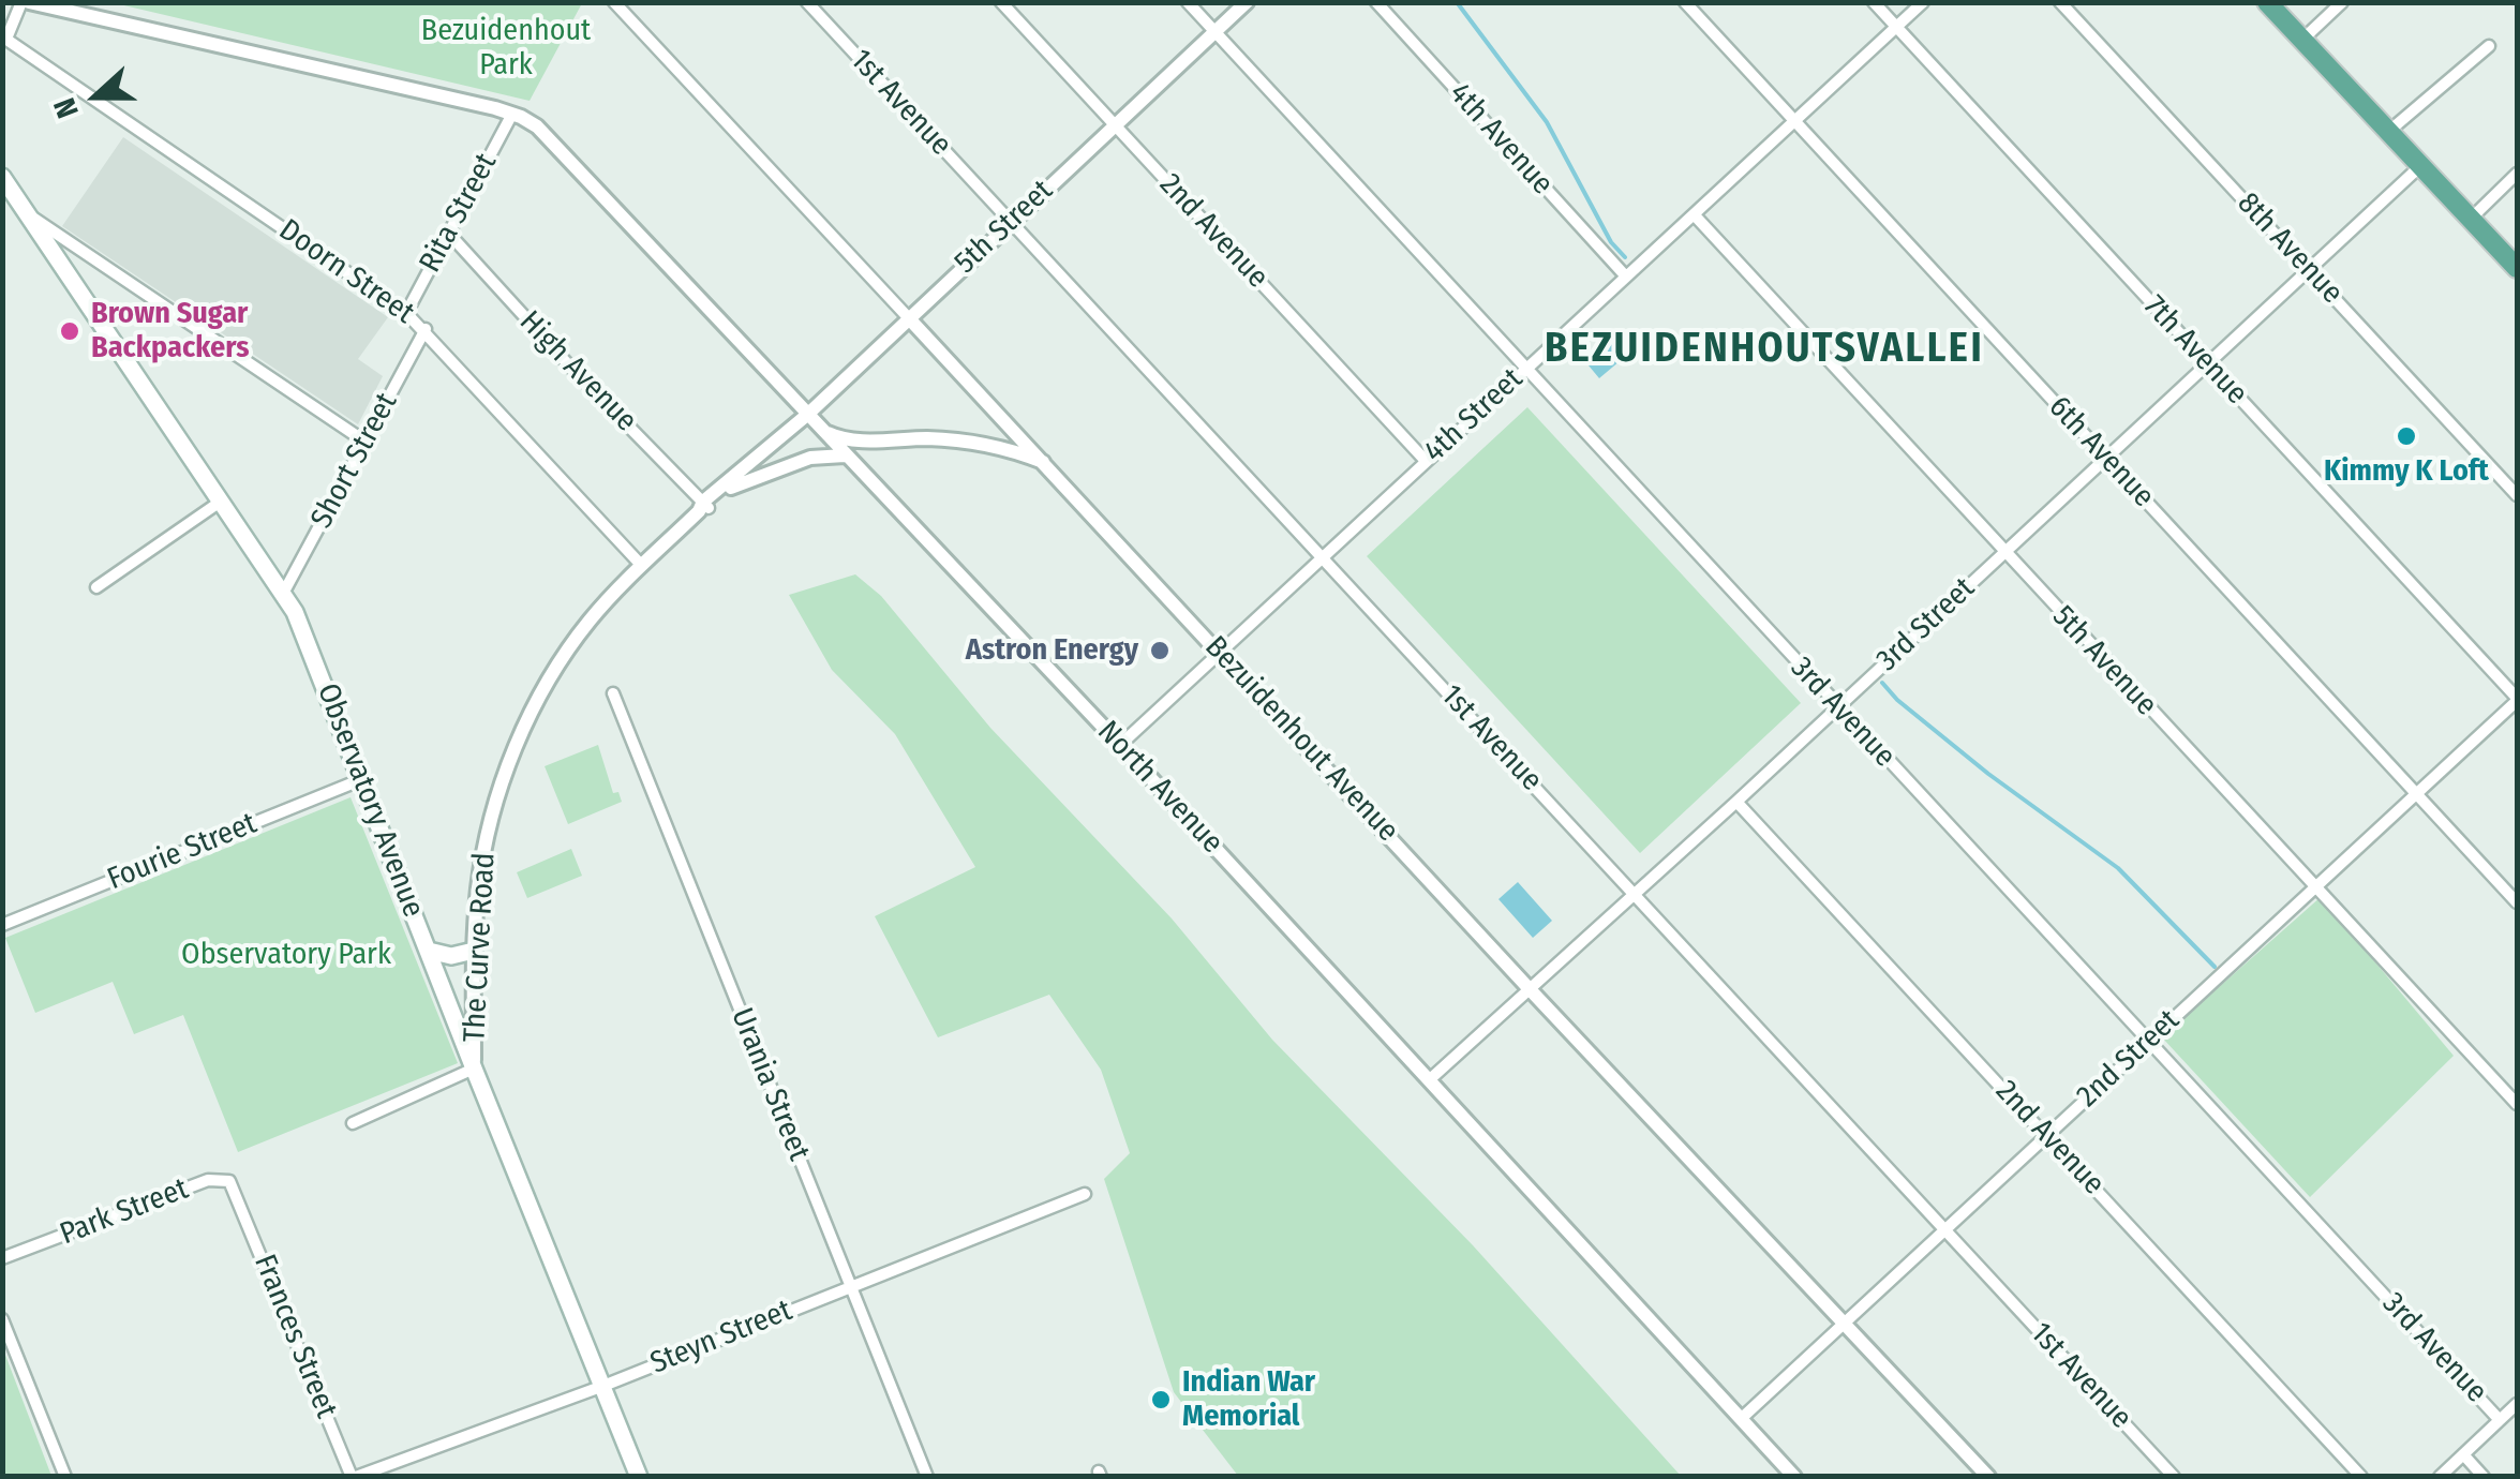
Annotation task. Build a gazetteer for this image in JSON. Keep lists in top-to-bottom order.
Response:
{
  "streets": {
    "main road": ["Observatory Avenue"],
    "street": [
      "1st Avenue",
      "4th Avenue",
      "Rita Street",
      "5th Street",
      "2nd Avenue",
      "8th Avenue",
      "Doorn Street",
      "7th Avenue",
      "High Avenue",
      "4th Street",
      "6th Avenue",
      "Short Street",
      "3rd Street",
      "5th Avenue",
      "3rd Avenue",
      "Bezuidenhout Avenue",
      "North Avenue",
      "Fourie Street",
      "The Curve Road",
      "2nd Street",
      "Urania Street",
      "Park Street",
      "Frances Street",
      "Steyn Street"
    ]
  },
  "crossings": [
    ["1st Avenue", "5th Street"],
    ["1st Avenue", "4th Street"],
    ["1st Avenue", "3rd Street"],
    ["1st Avenue", "2nd Street"],
    ["4th Avenue", "4th Street"],
    ["Rita Street", "Doorn Street"],
    ["Rita Street", "High Avenue"],
    ["Rita Street", "North Avenue"],
    ["5th Street", "2nd Avenue"],
    ["5th Street", "High Avenue"],
    ["5th Street", "3rd Avenue"],
    ["5th Street", "Bezuidenhout Avenue"],
    ["5th Street", "North Avenue"],
    ["5th Street", "The Curve Road"],
    ["2nd Avenue", "4th Street"],
    ["2nd Avenue", "3rd Street"],
    ["2nd Avenue", "2nd Street"],
    ["8th Avenue", "3rd Street"],
    ["Doorn Street", "Short Street"],
    ["Doorn Street", "The Curve Road"],
    ["7th Avenue", "4th Street"],
    ["7th Avenue", "3rd Street"],
    ["7th Avenue", "2nd Street"],
    ["High Avenue", "The Curve Road"],
    ["4th Street", "6th Avenue"],
    ["4th Street", "5th Avenue"],
    ["4th Street", "3rd Avenue"],
    ["4th Street", "Bezuidenhout Avenue"],
    ["4th Street", "North Avenue"],
    ["6th Avenue", "3rd Street"],
    ["6th Avenue", "2nd Street"],
    ["Short Street", "Observatory Avenue"],
    ["3rd Street", "5th Avenue"],
    ["3rd Street", "3rd Avenue"],
    ["3rd Street", "Bezuidenhout Avenue"],
    ["3rd Street", "North Avenue"],
    ["5th Avenue", "2nd Street"],
    ["3rd Avenue", "2nd Street"],
    ["Bezuidenhout Avenue", "2nd Street"],
    ["North Avenue", "2nd Street"],
    ["Observatory Avenue", "Fourie Street"],
    ["Observatory Avenue", "The Curve Road"],
    ["Observatory Avenue", "Steyn Street"],
    ["Urania Street", "Steyn Street"],
    ["Park Street", "Frances Street"],
    ["Frances Street", "Steyn Street"]
  ],
  "districts": ["BEZUIDENHOUTSVALLEI"],
  "parks": ["Bezuidenhout Park", "Observatory Park"],
  "places": [
    "Brown Sugar Backpackers",
    "Kimmy K Loft",
    "Astron Energy",
    "Indian War Memorial"
  ],
  "north": "left"
}
